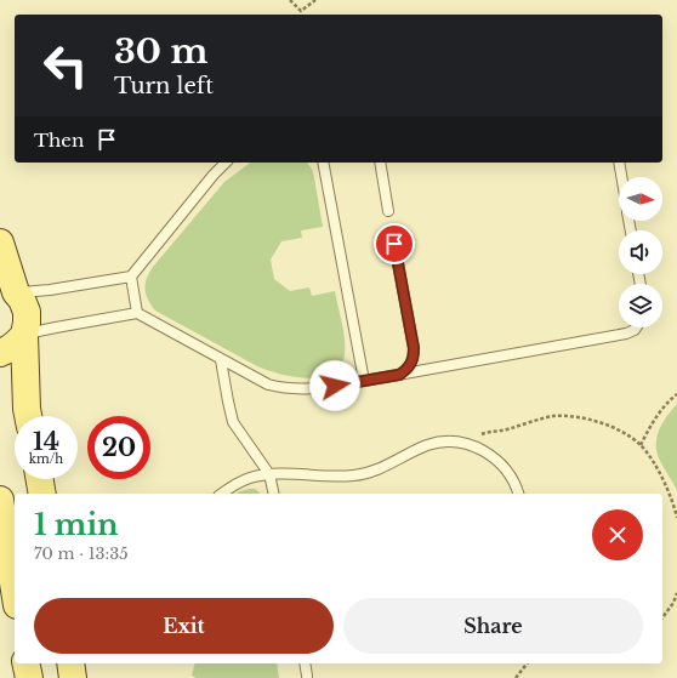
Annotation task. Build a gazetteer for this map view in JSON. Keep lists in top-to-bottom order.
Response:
{
  "north": "right",
  "page": {
    "turn": ["30 m", "Turn left"],
    "then": "Then",
    "speed": "14 km/h",
    "limit": "20",
    "heading": ["1 min", "70 m · 13:35"],
    "buttons": ["Exit", "Share"]
  }
}
